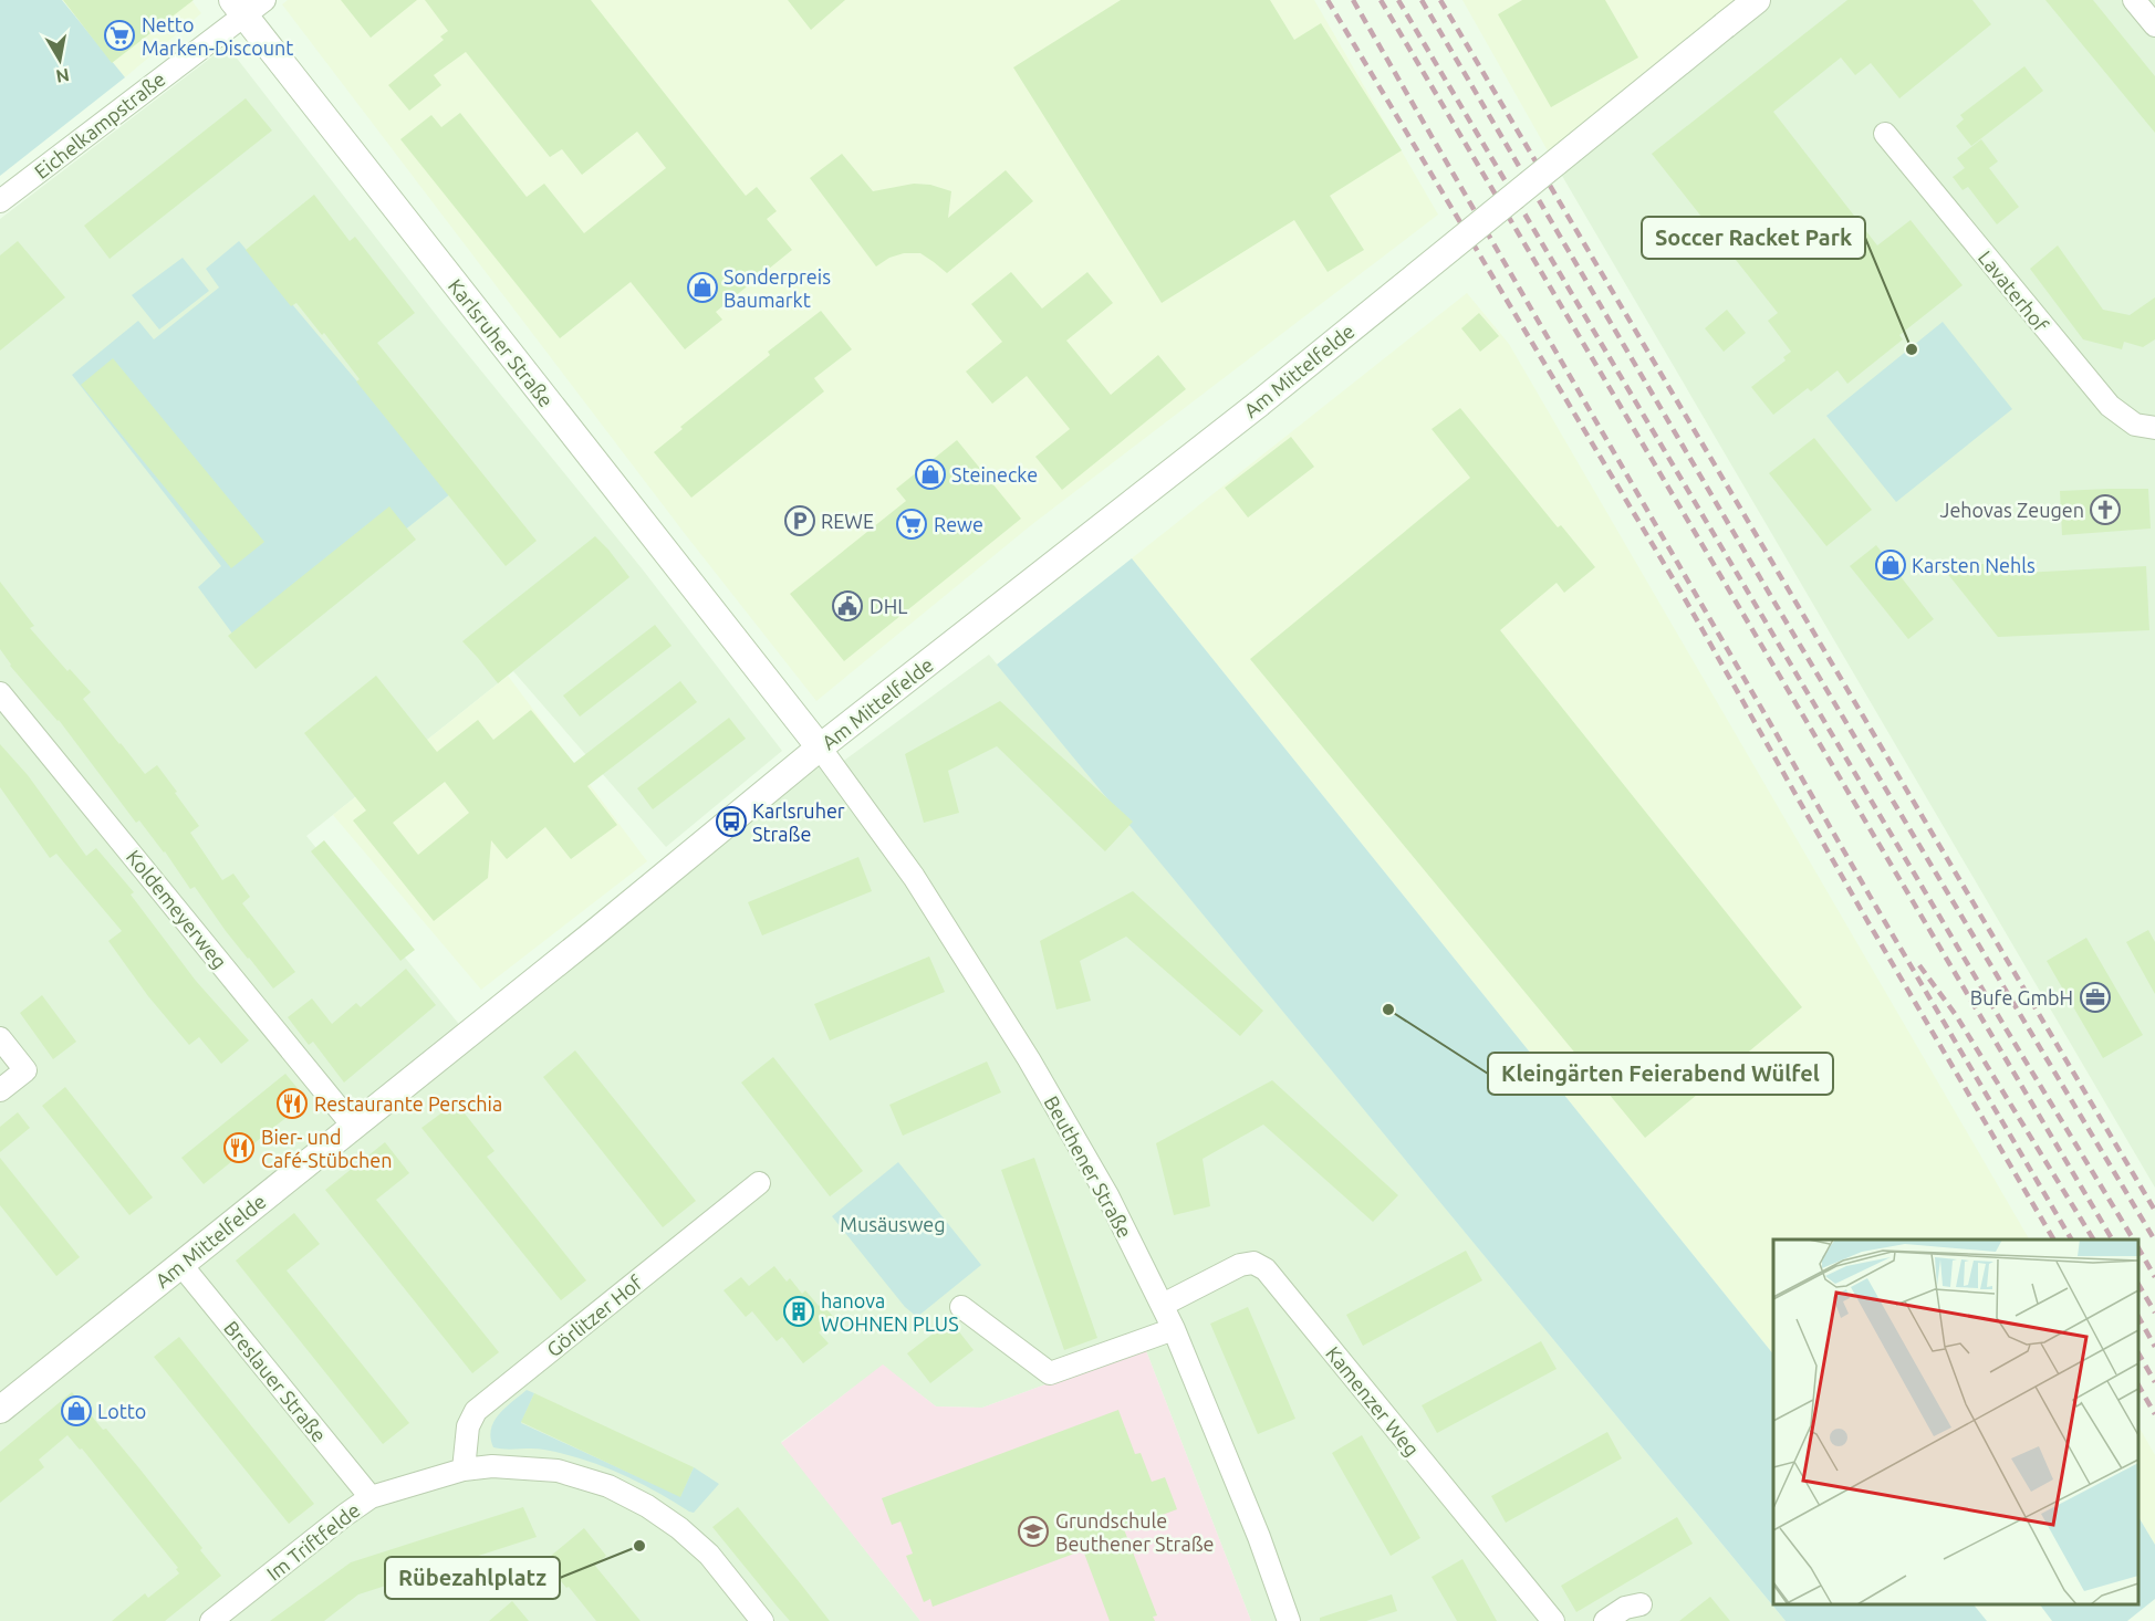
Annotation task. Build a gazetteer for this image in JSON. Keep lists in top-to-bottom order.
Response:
{
  "streets": {
    "street": [
      "Eichelkampstraße",
      "Lavaterhof",
      "Karlsruher Straße",
      "Am Mittelfelde",
      "Koldemeyerweg",
      "Beuthener Straße",
      "Görlitzer Hof",
      "Breslauer Straße",
      "Kamenzer Weg",
      "Im Triftfelde"
    ]
  },
  "crossings": [
    ["Eichelkampstraße", "Karlsruher Straße"],
    ["Karlsruher Straße", "Am Mittelfelde"],
    ["Karlsruher Straße", "Beuthener Straße"],
    ["Am Mittelfelde", "Koldemeyerweg"],
    ["Am Mittelfelde", "Beuthener Straße"],
    ["Am Mittelfelde", "Breslauer Straße"],
    ["Beuthener Straße", "Kamenzer Weg"],
    ["Görlitzer Hof", "Im Triftfelde"],
    ["Breslauer Straße", "Im Triftfelde"]
  ],
  "parks": ["Musäusweg"],
  "places": {
    "supermarket": ["Netto Marken-Discount", "Rewe"],
    "shop": [
      "Sonderpreis Baumarkt",
      "Steinecke",
      "Karsten Nehls",
      "Lotto"
    ],
    "other": ["Soccer Racket Park", "Kleingärten Feierabend Wülfel", "Rübezahlplatz"],
    "church": ["Jehovas Zeugen"],
    "parking": ["REWE"],
    "public building": ["DHL"],
    "bus stop": ["Karlsruher Straße"],
    "office": ["Bufe GmbH"],
    "restaurant": ["Restaurante Perschia", "Bier- und Café-Stübchen"],
    "building": ["hanova WOHNEN PLUS"],
    "school or university": ["Grundschule Beuthener Straße"]
  },
  "north": "bottom"
}
